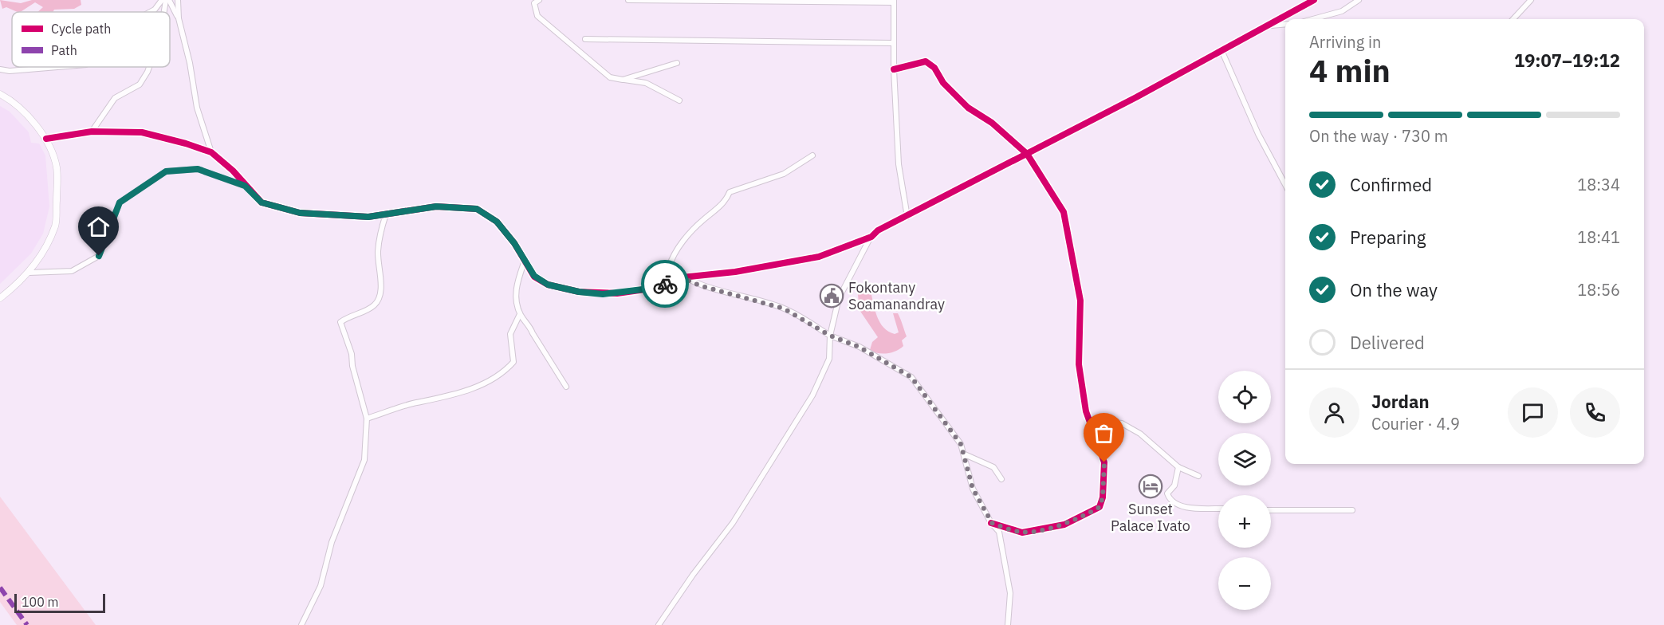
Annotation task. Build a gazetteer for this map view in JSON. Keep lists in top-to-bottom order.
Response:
{
  "places": {
    "public building": ["Fokontany Soamanandray"],
    "hotel": ["Sunset Palace Ivato"]
  },
  "legend": ["Cycle path", "Path"],
  "scale_bar": "100 m",
  "page": {
    "heading": ["4 min", "Arriving in", "19:07–19:12"],
    "panel": ["Jordan", "Courier · 4.9"],
    "bar": "On the way · 730 m",
    "list": [
      ["Confirmed", "18:34"],
      ["Preparing", "18:41"],
      ["On the way", "18:56"],
      "Delivered"
    ],
    "map_buttons": ["+", "−"],
    "scale": "100 m"
  }
}
